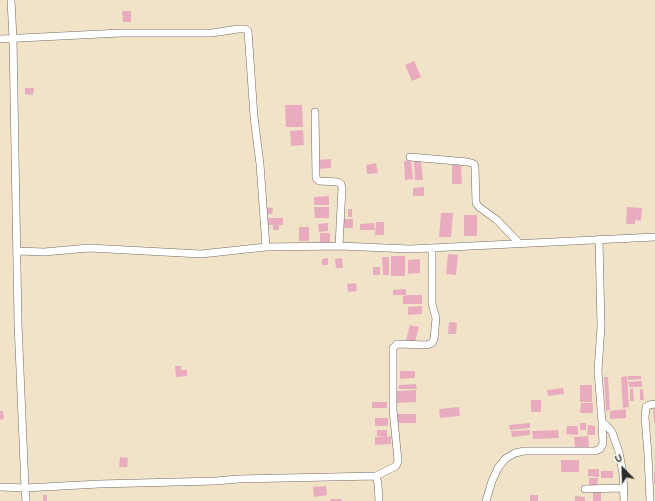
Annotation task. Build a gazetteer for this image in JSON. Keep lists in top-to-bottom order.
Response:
{
  "north": "top left"
}
